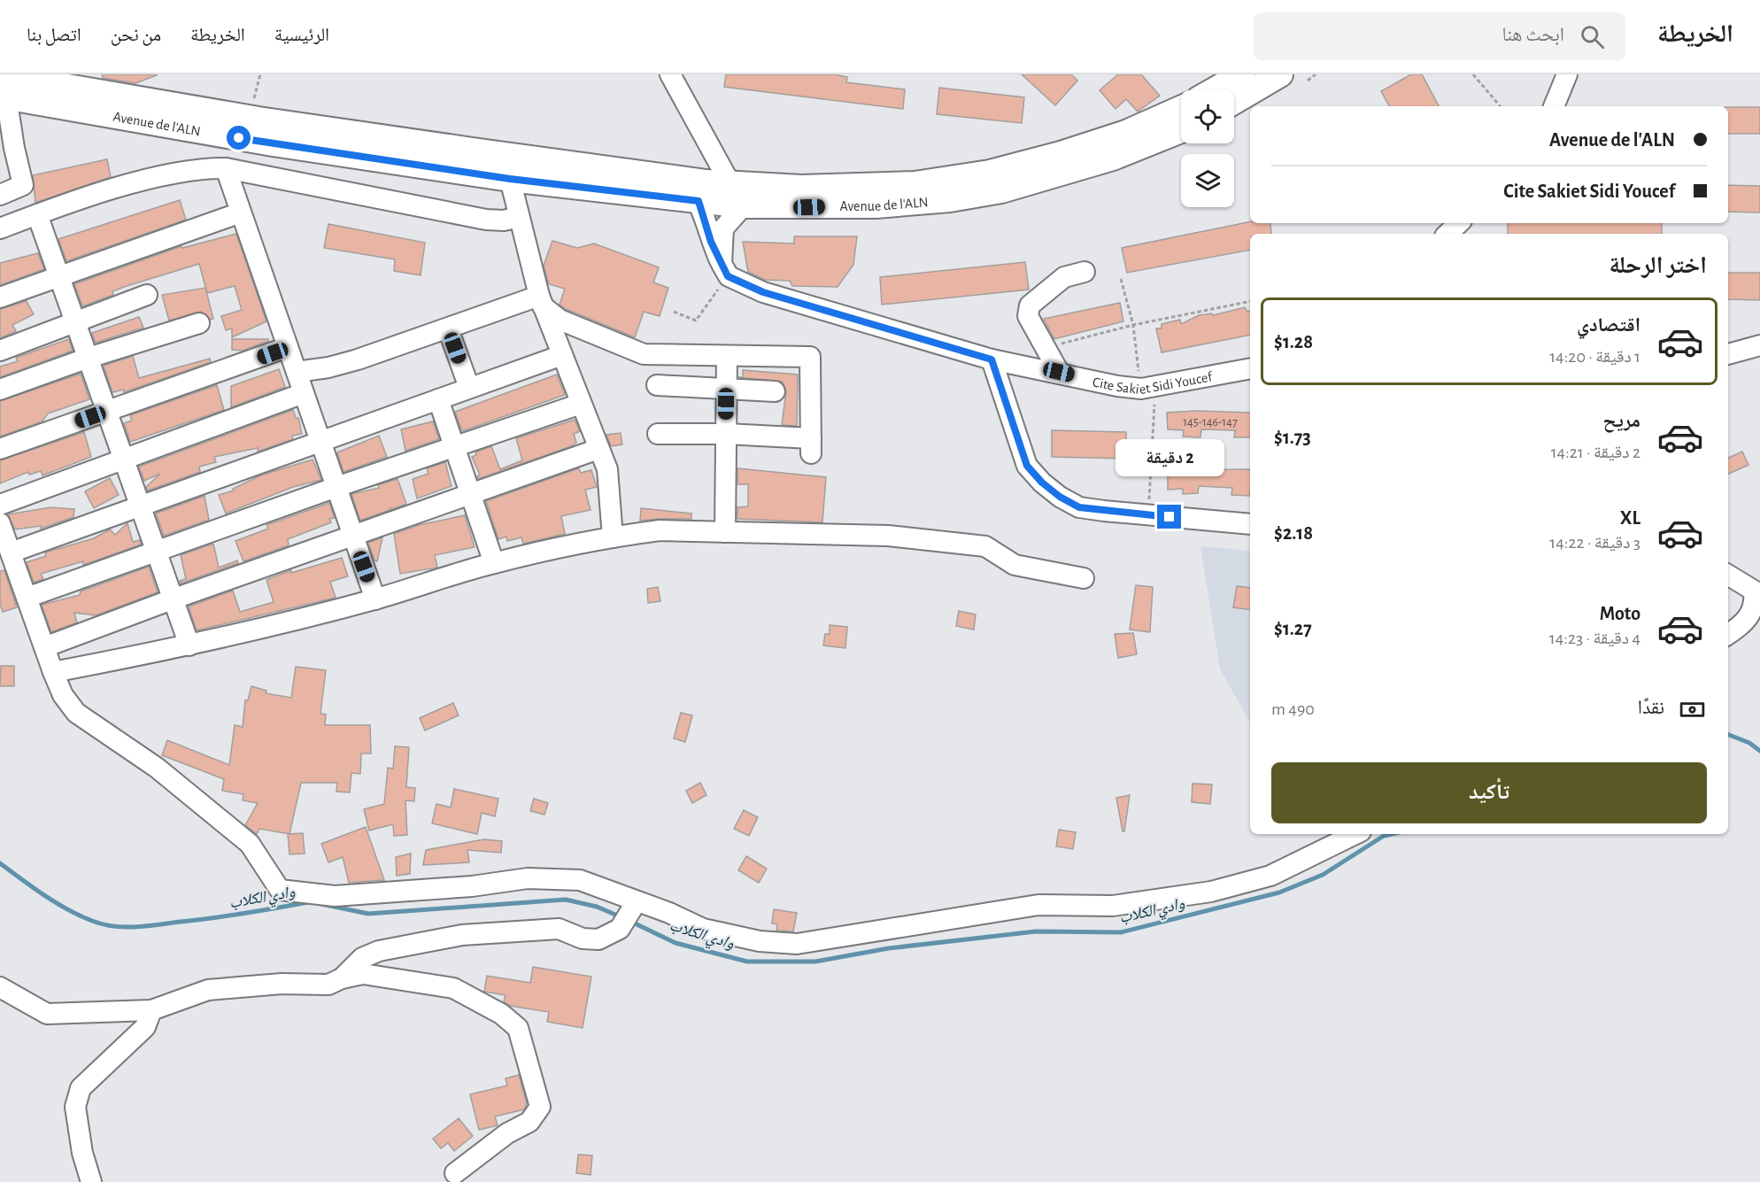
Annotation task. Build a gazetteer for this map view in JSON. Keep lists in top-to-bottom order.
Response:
{
  "streets": {
    "main road": ["Avenue de l'ALN"],
    "street": ["Cite Sakiet Sidi Youcef"]
  },
  "water": ["وادي الكلاب"],
  "house_numbers": ["145-146-147"],
  "page": {
    "header": "الخريطة",
    "search": "ابحث هنا",
    "nav": [
      "الرئيسية",
      "الخريطة",
      "من نحن",
      "اتصل بنا"
    ],
    "banner": ["Avenue de l'ALN", "Cite Sakiet Sidi Youcef"],
    "heading": "اختر الرحلة",
    "list": [
      {
        "name": "اقتصادي",
        "note": "1 دقيقة · 14:20",
        "value": "$1.28"
      },
      {
        "name": "مريح",
        "note": "2 دقيقة · 14:21",
        "value": "$1.73"
      },
      {
        "name": "XL",
        "note": "3 دقيقة · 14:22",
        "value": "$2.18"
      },
      {
        "name": "Moto",
        "note": "4 دقيقة · 14:23",
        "value": "$1.27"
      }
    ],
    "bubble": "2 دقيقة",
    "pay": ["نقدًا", "490 m"],
    "buttons": "تأكيد"
  }
}
